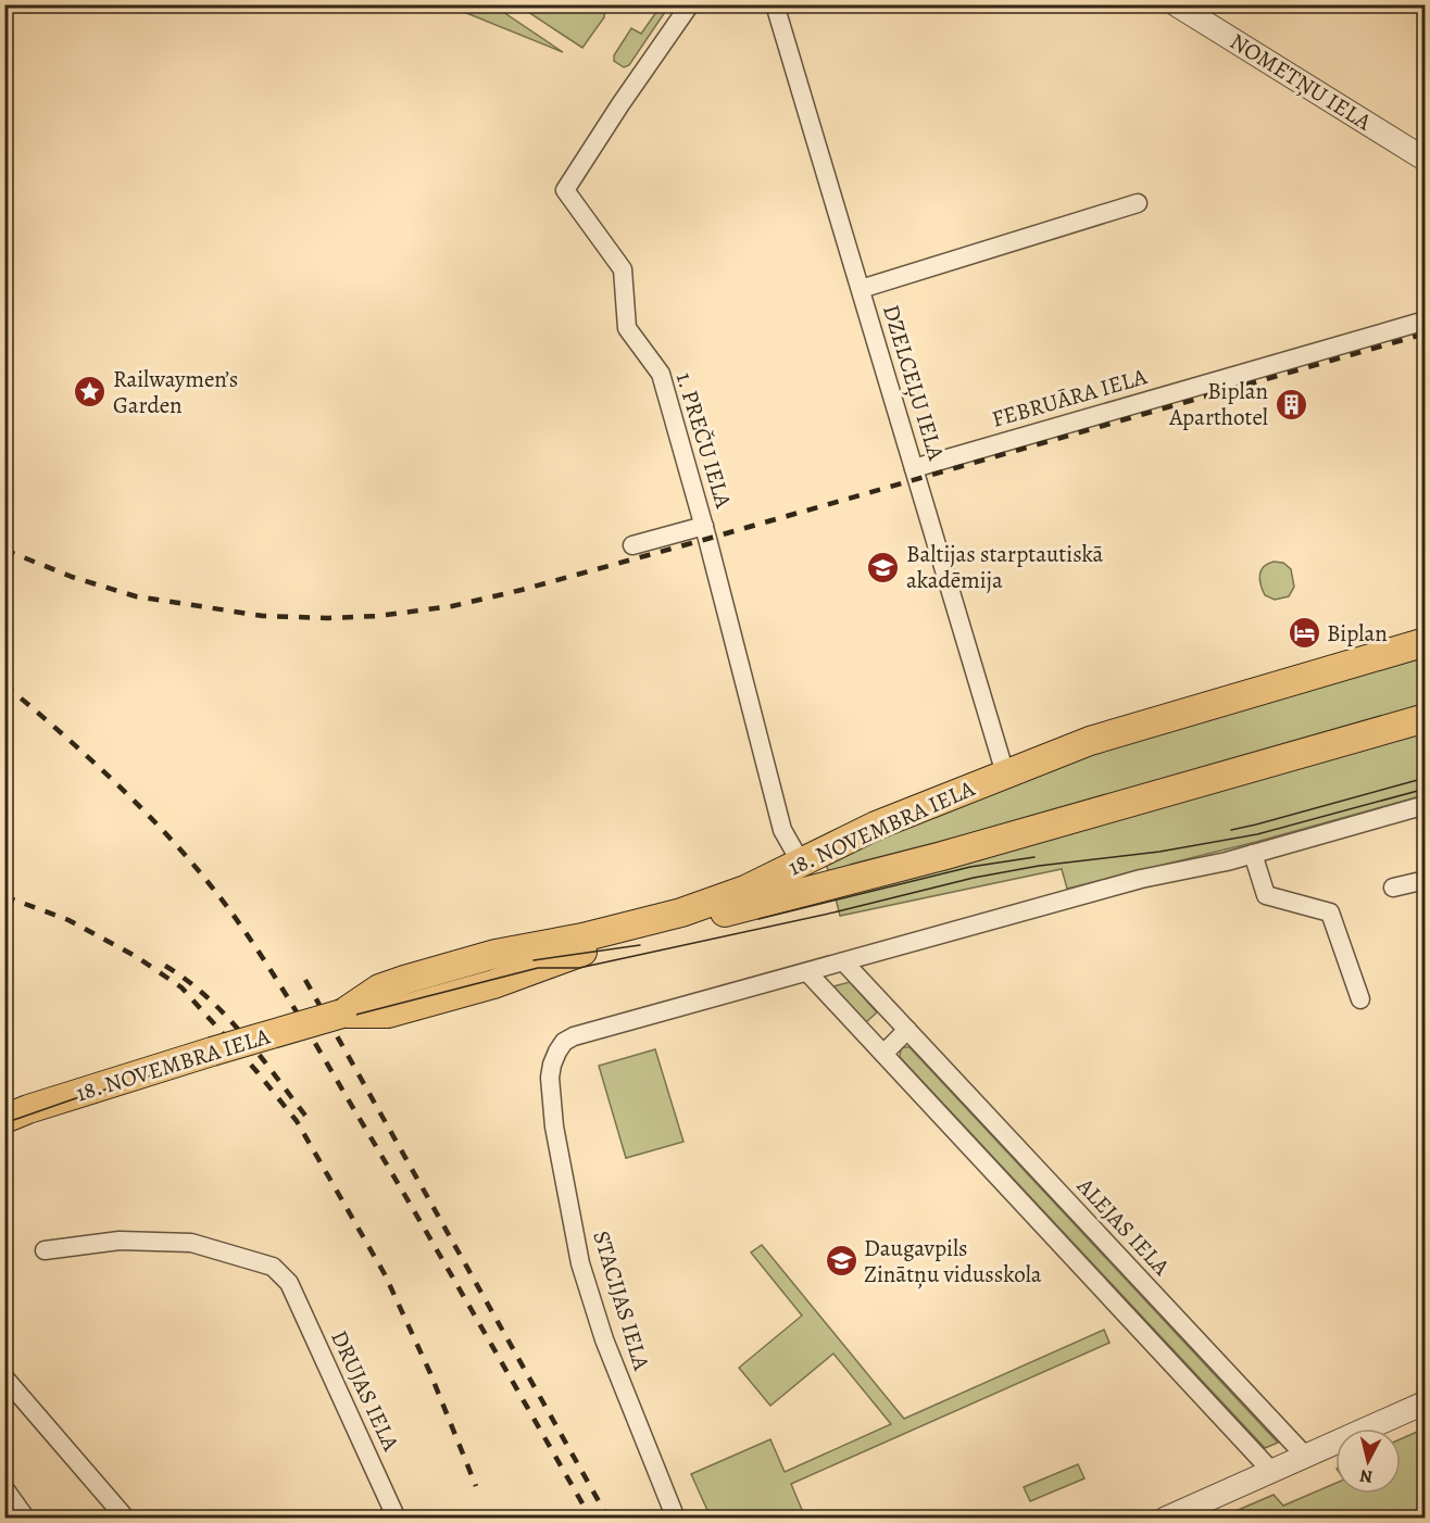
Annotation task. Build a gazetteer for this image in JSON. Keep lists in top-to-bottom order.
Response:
{
  "streets": {
    "main road": ["18. NOVEMBRA IELA"],
    "street": [
      "NOMETŅU IELA",
      "DZELCEĻU IELA",
      "FEBRUĀRA IELA",
      "1. PREČU IELA",
      "ALEJAS IELA",
      "STACIJAS IELA",
      "DRUJAS IELA"
    ]
  },
  "crossings": [
    ["DZELCEĻU IELA", "FEBRUĀRA IELA"],
    ["DZELCEĻU IELA", "18. NOVEMBRA IELA"],
    ["1. PREČU IELA", "18. NOVEMBRA IELA"]
  ],
  "places": {
    "place": ["Railwaymen’s Garden"],
    "building": ["Biplan Aparthotel"],
    "school or university": ["Baltijas starptautiskā akadēmija", "Daugavpils Zinātņu vidusskola"],
    "hotel": ["Biplan"]
  },
  "north": "bottom"
}
